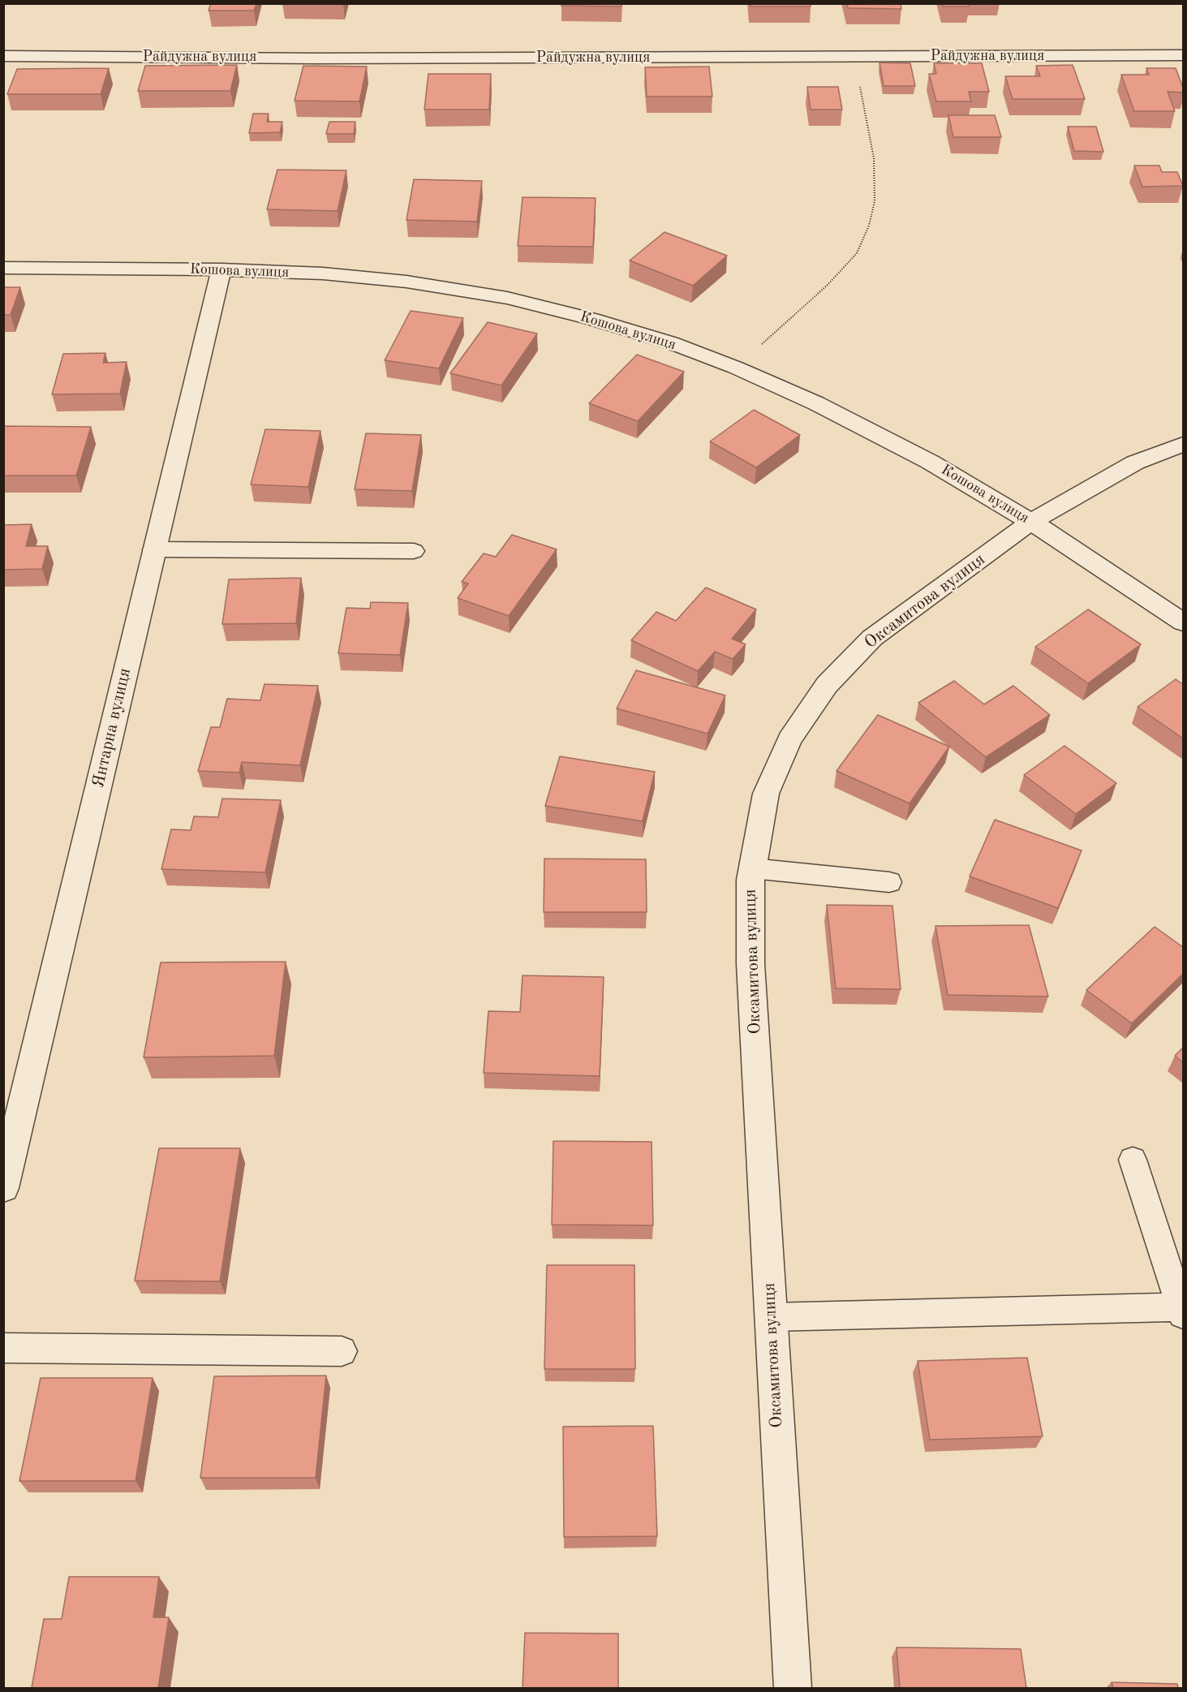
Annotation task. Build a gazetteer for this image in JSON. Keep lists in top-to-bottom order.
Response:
{
  "streets": {
    "street": [
      "Райдужна вулиця",
      "Кошова вулиця",
      "Оксамитова вулиця",
      "Янтарна вулиця"
    ]
  },
  "crossings": [
    ["Кошова вулиця", "Оксамитова вулиця"],
    ["Кошова вулиця", "Янтарна вулиця"]
  ]
}
